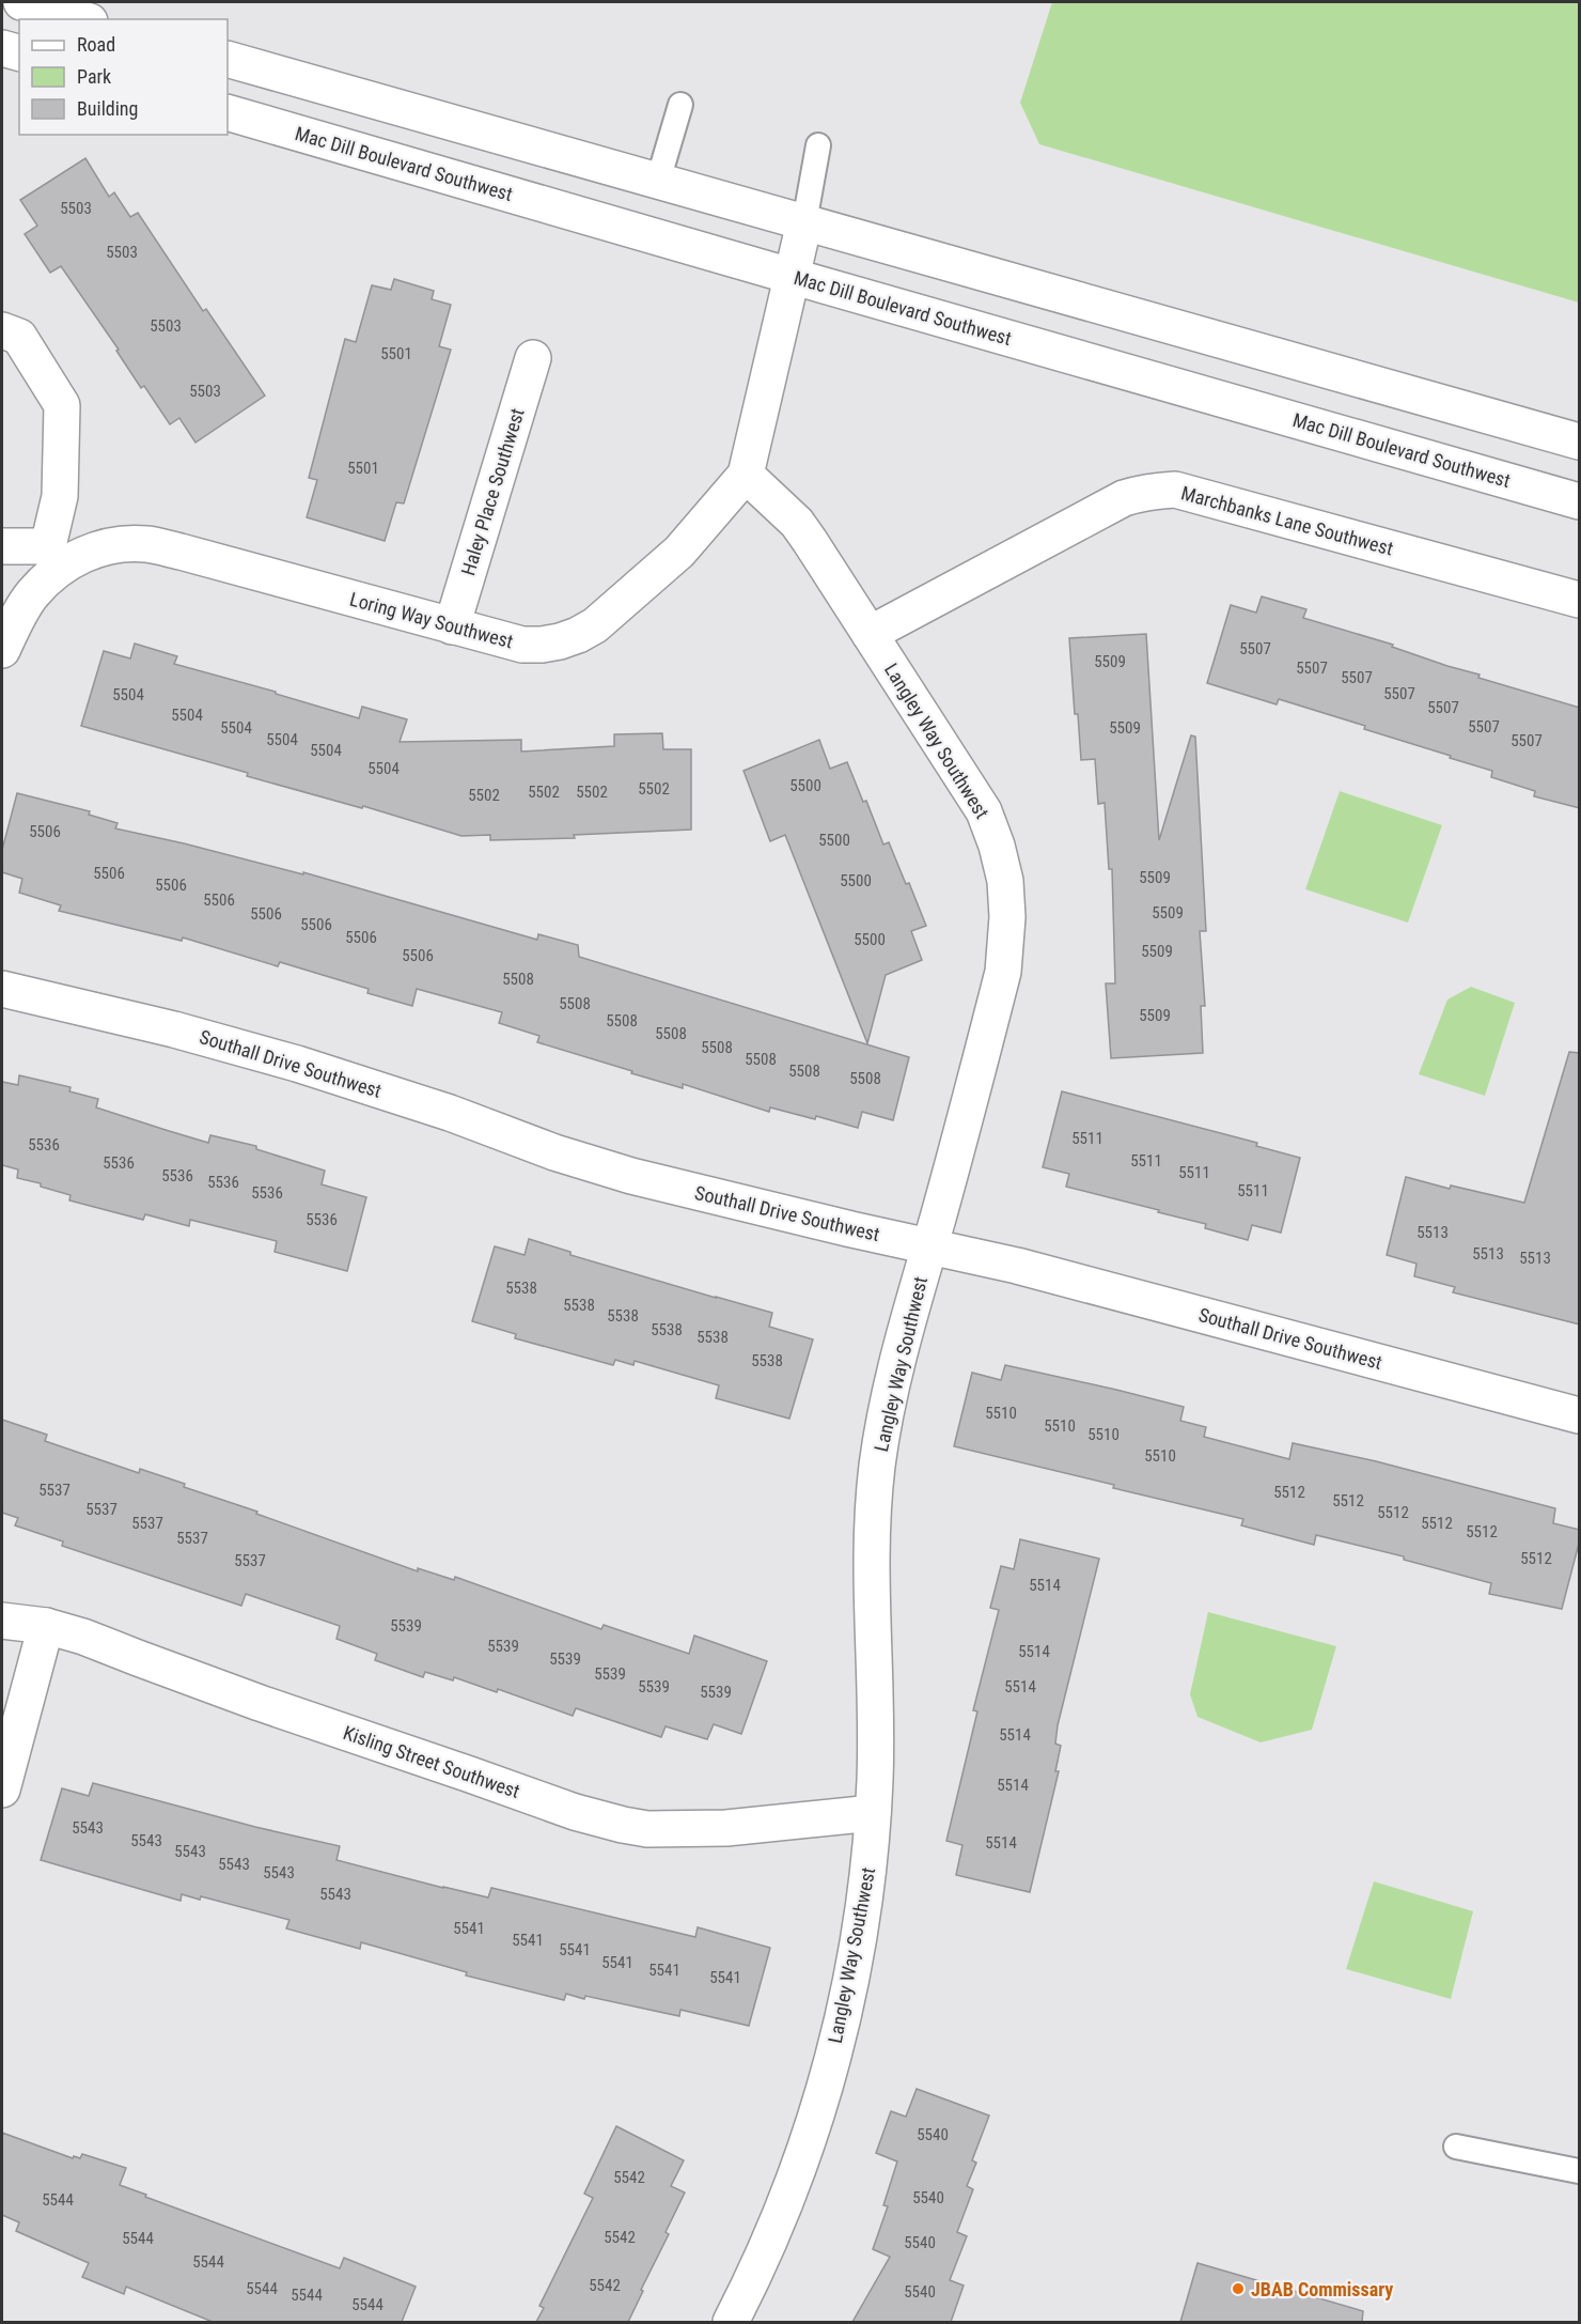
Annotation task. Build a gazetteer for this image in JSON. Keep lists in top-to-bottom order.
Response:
{
  "streets": {
    "street": [
      "Mac Dill Boulevard Southwest",
      "Haley Place Southwest",
      "Marchbanks Lane Southwest",
      "Loring Way Southwest",
      "Langley Way Southwest",
      "Southall Drive Southwest",
      "Kisling Street Southwest"
    ]
  },
  "crossings": [
    ["Mac Dill Boulevard Southwest", "Loring Way Southwest"],
    ["Haley Place Southwest", "Loring Way Southwest"],
    ["Marchbanks Lane Southwest", "Langley Way Southwest"],
    ["Loring Way Southwest", "Langley Way Southwest"],
    ["Langley Way Southwest", "Southall Drive Southwest"],
    ["Langley Way Southwest", "Kisling Street Southwest"]
  ],
  "places": ["JBAB Commissary"],
  "house_numbers": [
    "5503",
    "5503",
    "5503",
    "5501",
    "5503",
    "5501",
    "5507",
    "5509",
    "5507",
    "5507",
    "5507",
    "5504",
    "5507",
    "5504",
    "5507",
    "5504",
    "5509",
    "5504",
    "5507",
    "5504",
    "5504",
    "5500",
    "5502",
    "5502",
    "5502",
    "5502",
    "5506",
    "5500",
    "5506",
    "5509",
    "5500",
    "5506",
    "5506",
    "5509",
    "5506",
    "5506",
    "5506",
    "5500",
    "5509",
    "5506",
    "5508",
    "5508",
    "5509",
    "5508",
    "5508",
    "5508",
    "5508",
    "5508",
    "5508",
    "5511",
    "5536",
    "5511",
    "5536",
    "5511",
    "5536",
    "5536",
    "5511",
    "5536",
    "5536",
    "5513",
    "5513",
    "5513",
    "5538",
    "5538",
    "5538",
    "5538",
    "5538",
    "5538",
    "5510",
    "5510",
    "5510",
    "5510",
    "5537",
    "5512",
    "5512",
    "5537",
    "5512",
    "5537",
    "5512",
    "5512",
    "5537",
    "5512",
    "5537",
    "5514",
    "5539",
    "5539",
    "5514",
    "5539",
    "5539",
    "5539",
    "5514",
    "5539",
    "5514",
    "5514",
    "5543",
    "5543",
    "5514",
    "5543",
    "5543",
    "5543",
    "5543",
    "5541",
    "5541",
    "5541",
    "5541",
    "5541",
    "5541",
    "5540",
    "5542",
    "5540",
    "5544",
    "5542",
    "5544",
    "5540",
    "5544",
    "5542",
    "5544",
    "5540",
    "5544",
    "5544"
  ],
  "legend": ["Road", "Park", "Building"]
}
